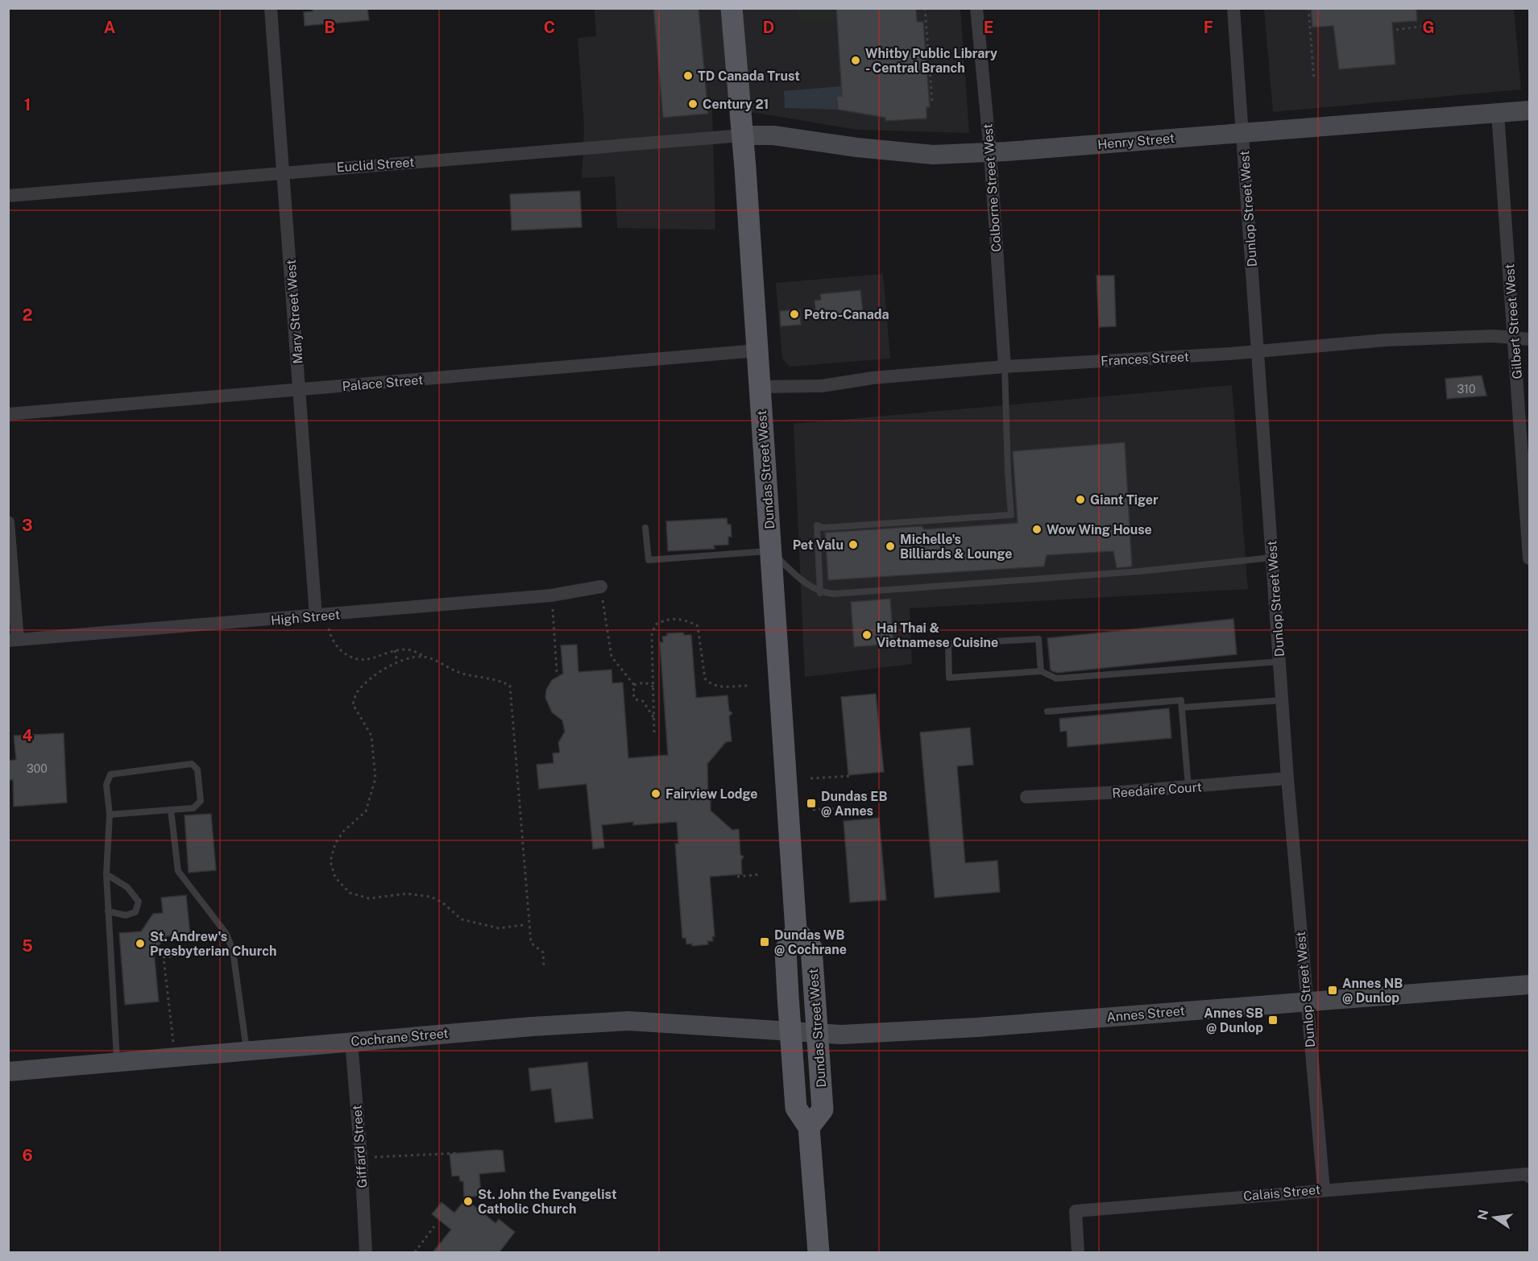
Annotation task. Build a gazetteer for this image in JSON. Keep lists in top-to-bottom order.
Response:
{
  "streets": {
    "main road": [
      "Henry Street",
      "Dundas Street West",
      "Annes Street",
      "Cochrane Street"
    ],
    "street": [
      "Euclid Street",
      "Colborne Street West",
      "Dunlop Street West",
      "Mary Street West",
      "Gilbert Street West",
      "Frances Street",
      "Palace Street",
      "High Street",
      "Reedaire Court",
      "Giffard Street",
      "Calais Street"
    ]
  },
  "crossings": [
    ["Henry Street", "Euclid Street"],
    ["Henry Street", "Colborne Street West"],
    ["Henry Street", "Dunlop Street West"],
    ["Henry Street", "Gilbert Street West"],
    ["Henry Street", "Dundas Street West"],
    ["Euclid Street", "Mary Street West"],
    ["Euclid Street", "Dundas Street West"],
    ["Colborne Street West", "Frances Street"],
    ["Dunlop Street West", "Frances Street"],
    ["Dunlop Street West", "Reedaire Court"],
    ["Dunlop Street West", "Annes Street"],
    ["Dunlop Street West", "Calais Street"],
    ["Mary Street West", "Palace Street"],
    ["Mary Street West", "High Street"],
    ["Gilbert Street West", "Frances Street"],
    ["Frances Street", "Dundas Street West"],
    ["Palace Street", "Dundas Street West"],
    ["Dundas Street West", "Annes Street"],
    ["Dundas Street West", "Cochrane Street"],
    ["Annes Street", "Cochrane Street"],
    ["Cochrane Street", "Giffard Street"]
  ],
  "places": {
    "other": [
      "Whitby Public Library - Central Branch",
      "TD Canada Trust",
      "Century 21",
      "Petro-Canada",
      "Giant Tiger",
      "Wow Wing House",
      "Pet Valu",
      "Michelle's Billiards & Lounge",
      "Hai Thai & Vietnamese Cuisine",
      "Fairview Lodge",
      "St. Andrew's Presbyterian Church",
      "St. John the Evangelist Catholic Church"
    ],
    "transit": [
      "Dundas EB @ Annes",
      "Dundas WB @ Cochrane",
      "Annes NB @ Dunlop",
      "Annes SB @ Dunlop"
    ]
  },
  "house_numbers": ["310", "300"],
  "north": "left",
  "grid": {
    "columns": [
      "A",
      "B",
      "C",
      "D",
      "E",
      "F",
      "G"
    ],
    "rows": [
      "1",
      "2",
      "3",
      "4",
      "5",
      "6"
    ]
  }
}
